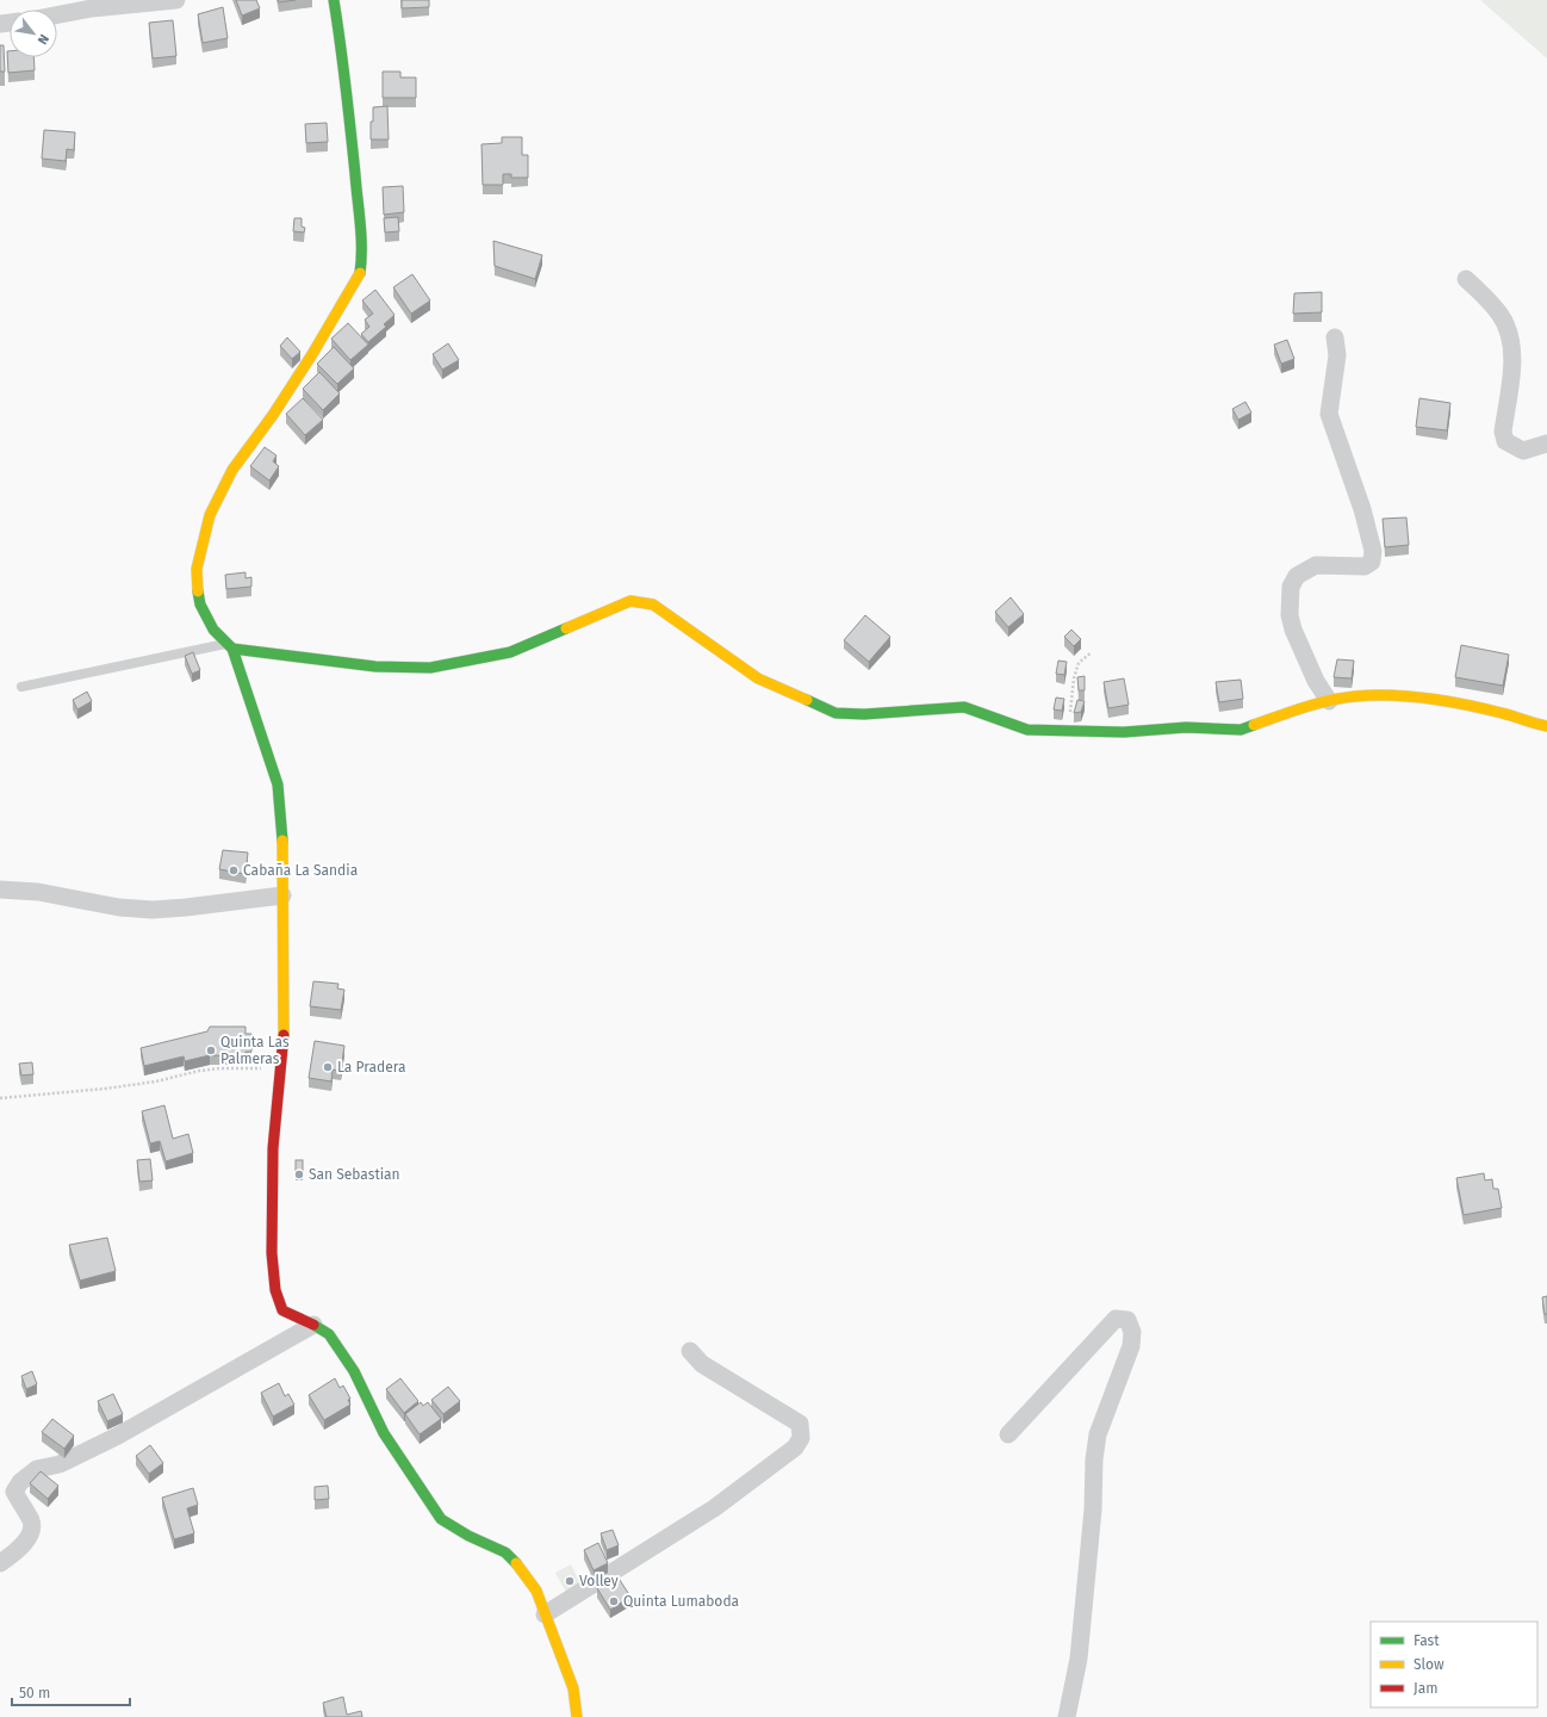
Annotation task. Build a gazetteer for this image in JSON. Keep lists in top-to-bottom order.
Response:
{
  "places": [
    "Cabaña La Sandia",
    "Quinta Las Palmeras",
    "La Pradera",
    "San Sebastian",
    "Volley",
    "Quinta Lumaboda"
  ],
  "legend": ["Fast", "Slow", "Jam"],
  "scale_bar": "50 m",
  "north": "bottom right"
}
